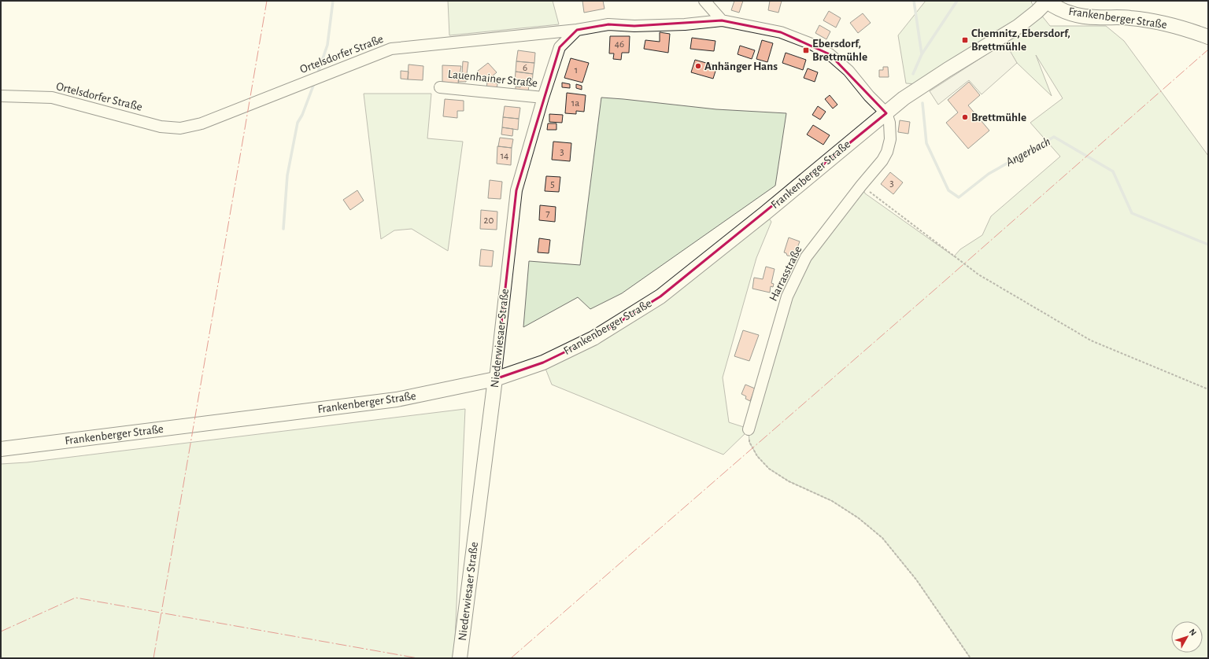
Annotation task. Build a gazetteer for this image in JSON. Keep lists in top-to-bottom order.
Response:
{
  "streets": {
    "main road": ["Frankenberger Straße", "Niederwiesaer Straße"],
    "street": ["Ortelsdorfer Straße", "Lauenhainer Straße", "Harrasstraße"]
  },
  "crossings": [
    ["Frankenberger Straße", "Ortelsdorfer Straße"],
    ["Frankenberger Straße", "Harrasstraße"],
    ["Frankenberger Straße", "Niederwiesaer Straße"],
    ["Ortelsdorfer Straße", "Harrasstraße"],
    ["Ortelsdorfer Straße", "Niederwiesaer Straße"],
    ["Lauenhainer Straße", "Niederwiesaer Straße"]
  ],
  "water": ["Angerbach"],
  "places": {
    "transit": ["Chemnitz, Ebersdorf, Brettmühle", "Ebersdorf, Brettmühle"],
    "other": ["Anhänger Hans", "Brettmühle"]
  },
  "house_numbers": [
    "46",
    "6",
    "1",
    "1a",
    "3",
    "14",
    "3",
    "5",
    "7",
    "20"
  ],
  "north": "top right"
}
